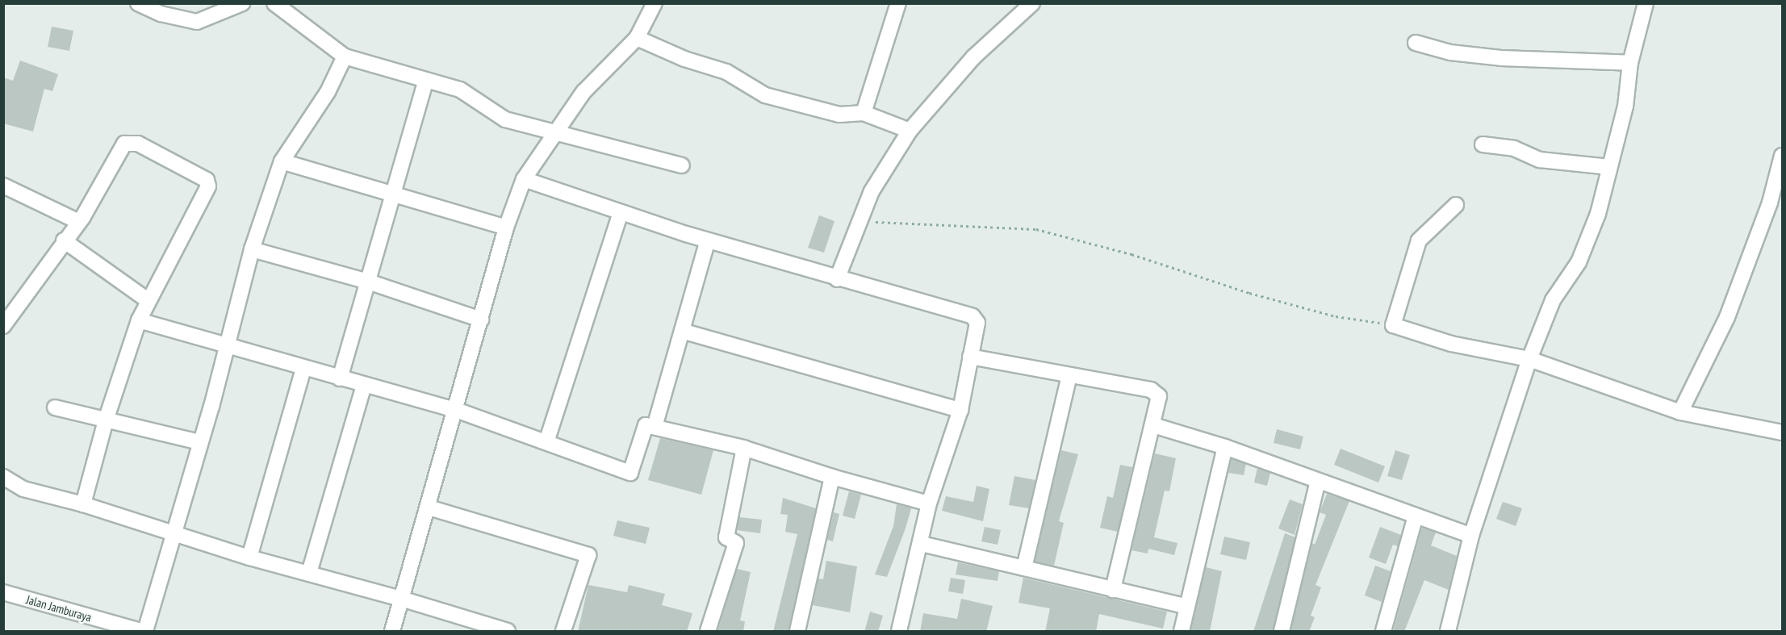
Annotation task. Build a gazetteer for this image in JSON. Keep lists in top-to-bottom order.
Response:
{
  "streets": {
    "street": ["Jalan Jamburaya"]
  }
}
